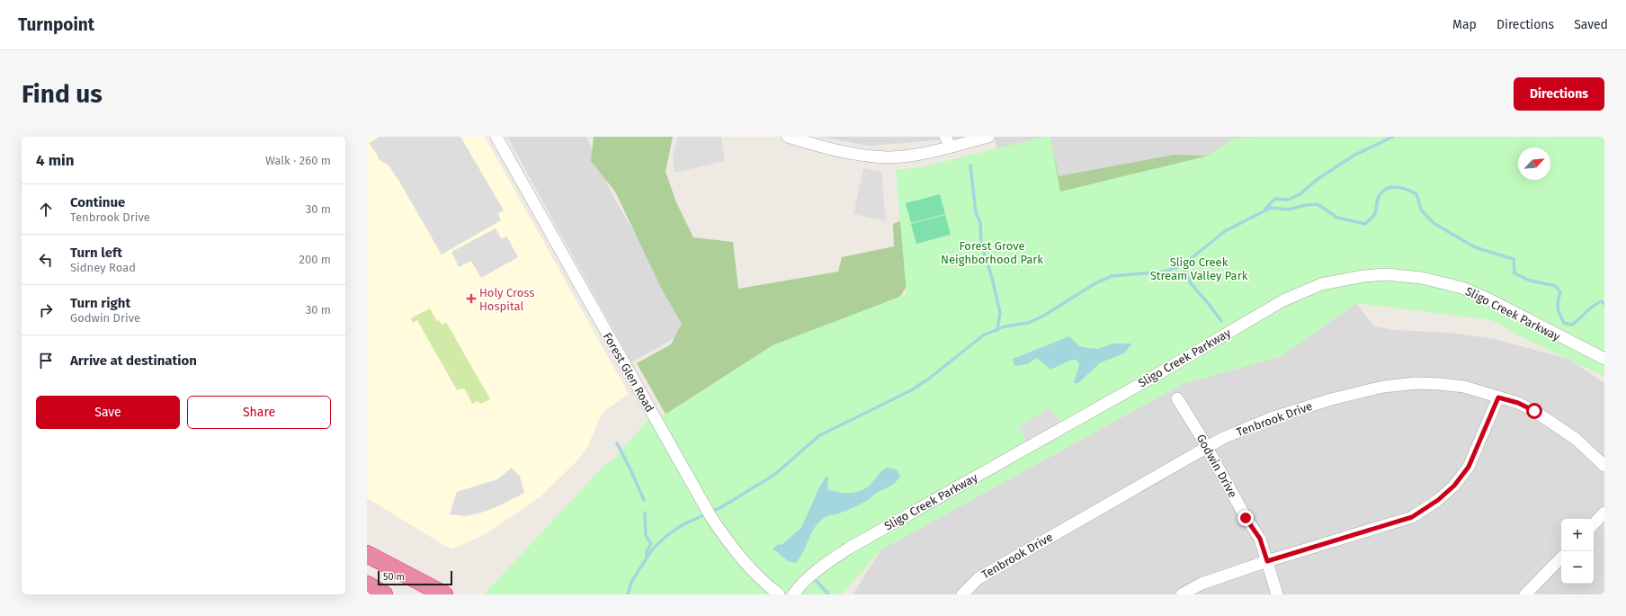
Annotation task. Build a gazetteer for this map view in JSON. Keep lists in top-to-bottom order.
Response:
{
  "streets": {
    "street": [
      "Sligo Creek Parkway",
      "Forest Glen Road",
      "Tenbrook Drive",
      "Godwin Drive"
    ]
  },
  "crossings": [
    ["Tenbrook Drive", "Godwin Drive"]
  ],
  "parks": ["Forest Grove Neighborhood Park", "Sligo Creek Stream Valley Park"],
  "places": {
    "health": ["Holy Cross Hospital"]
  },
  "scale_bar": "50 m",
  "north": "top right",
  "page": {
    "header": "Turnpoint",
    "nav": ["Map", "Directions", "Saved"],
    "buttons": [
      "Directions",
      ["Save", "Share"]
    ],
    "title": "Find us",
    "heading": ["4 min", "Walk · 260 m"],
    "list": [
      ["Continue", "Tenbrook Drive", "30 m"],
      ["Turn left", "Sidney Road", "200 m"],
      ["Turn right", "Godwin Drive", "30 m"],
      "Arrive at destination"
    ],
    "map_buttons": ["+", "−"],
    "scale": "50 m"
  }
}
